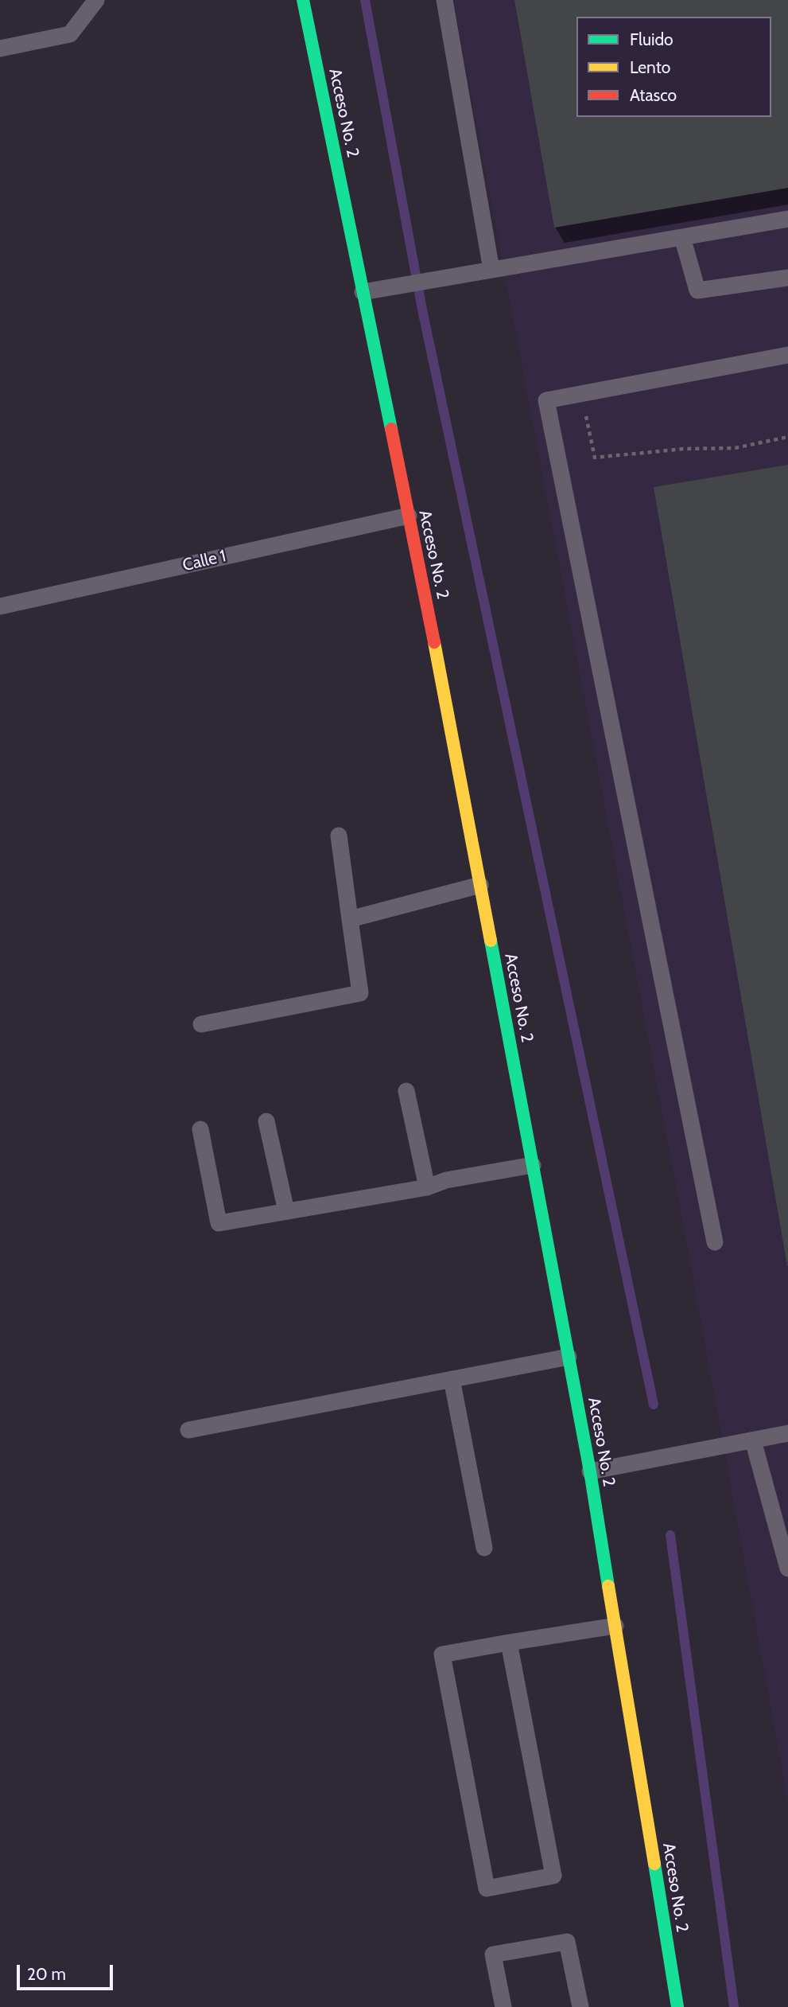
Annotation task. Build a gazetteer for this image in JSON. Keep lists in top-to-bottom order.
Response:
{
  "streets": {
    "street": ["Acceso No. 2"],
    "lane": ["Calle 1"]
  },
  "crossings": [
    ["Acceso No. 2", "Calle 1"]
  ],
  "legend": ["Fluido", "Lento", "Atasco"],
  "scale_bar": "20 m"
}
